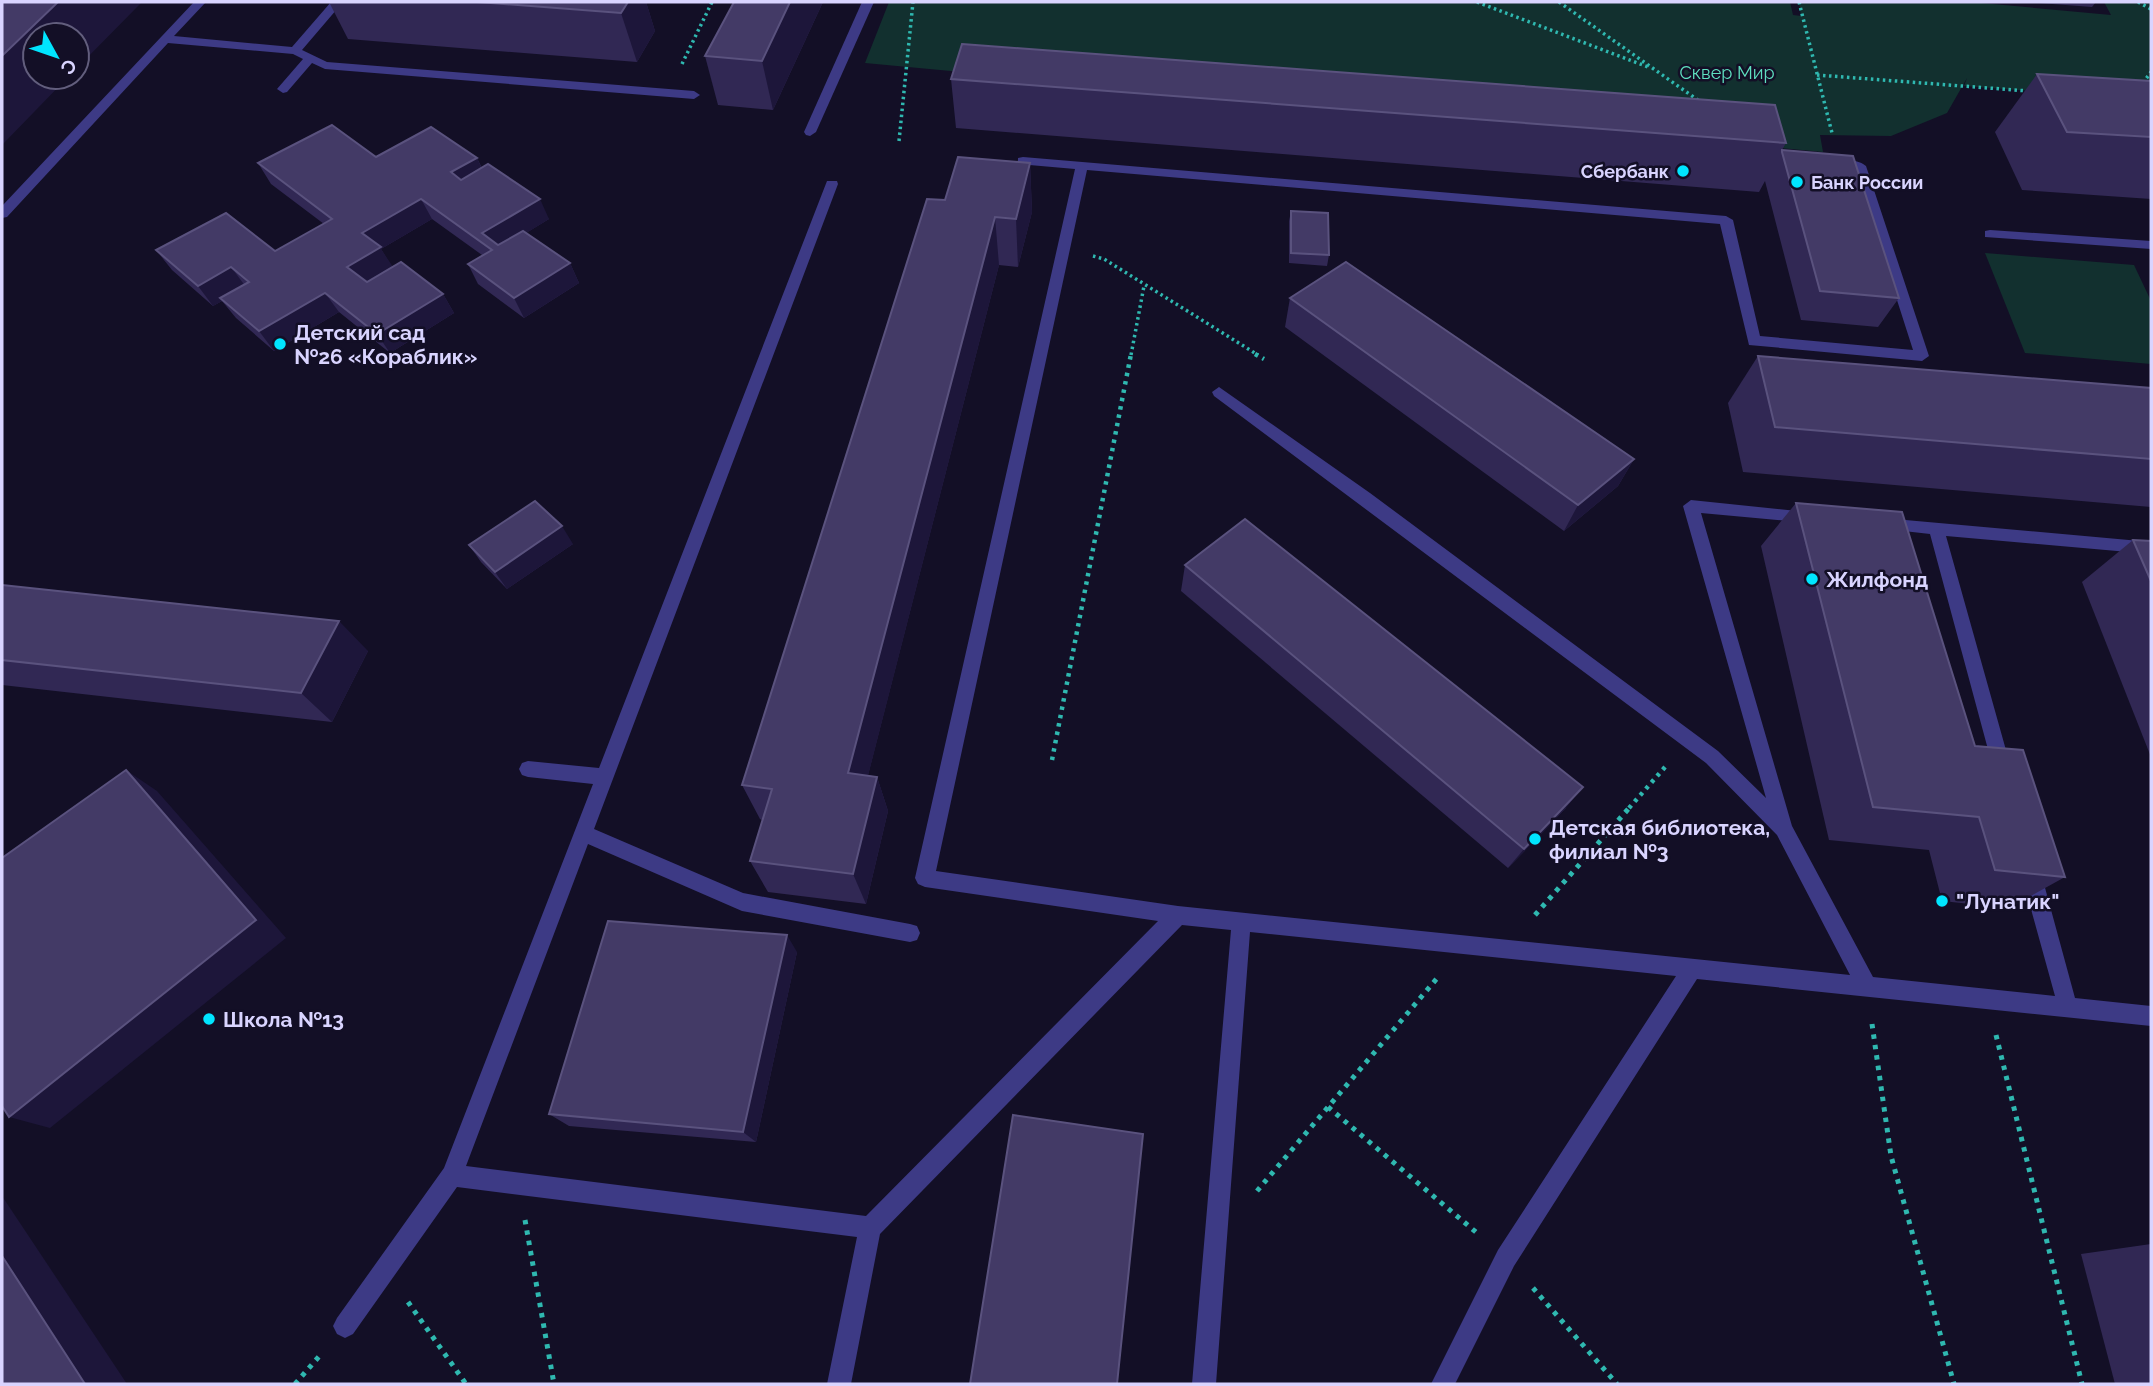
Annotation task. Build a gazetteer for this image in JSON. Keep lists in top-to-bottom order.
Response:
{
  "parks": ["Сквер Мир"],
  "places": [
    "Сбербанк",
    "Банк России",
    "Детский сад №26 «Кораблик»",
    "Жилфонд",
    "Детская библиотека, филиал №3",
    "\"Лунатик\"",
    "Школа №13"
  ],
  "north": "bottom right"
}
